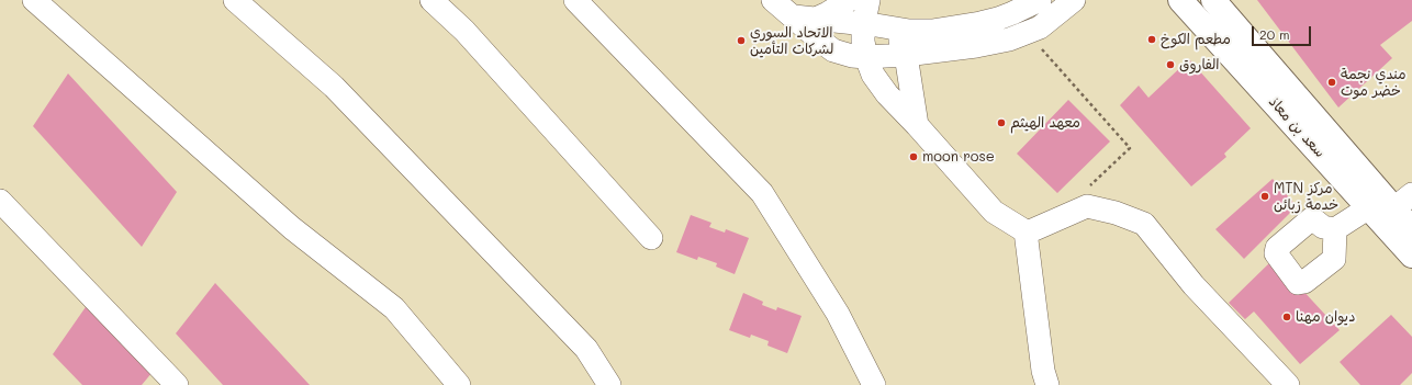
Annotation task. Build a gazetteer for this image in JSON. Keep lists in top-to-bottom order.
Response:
{
  "streets": {
    "main road": ["سعد بن معاذ"]
  },
  "places": [
    "مطعم الكوخ",
    "الاتحاد السوري لشركات التأمين",
    "الفاروق",
    "مندي نجمة خضر موت",
    "معهد الهيثم",
    "moon rose",
    "MTN مركز خدمة زبائن",
    "ديوان مهنا"
  ],
  "scale_bar": "20 m"
}
